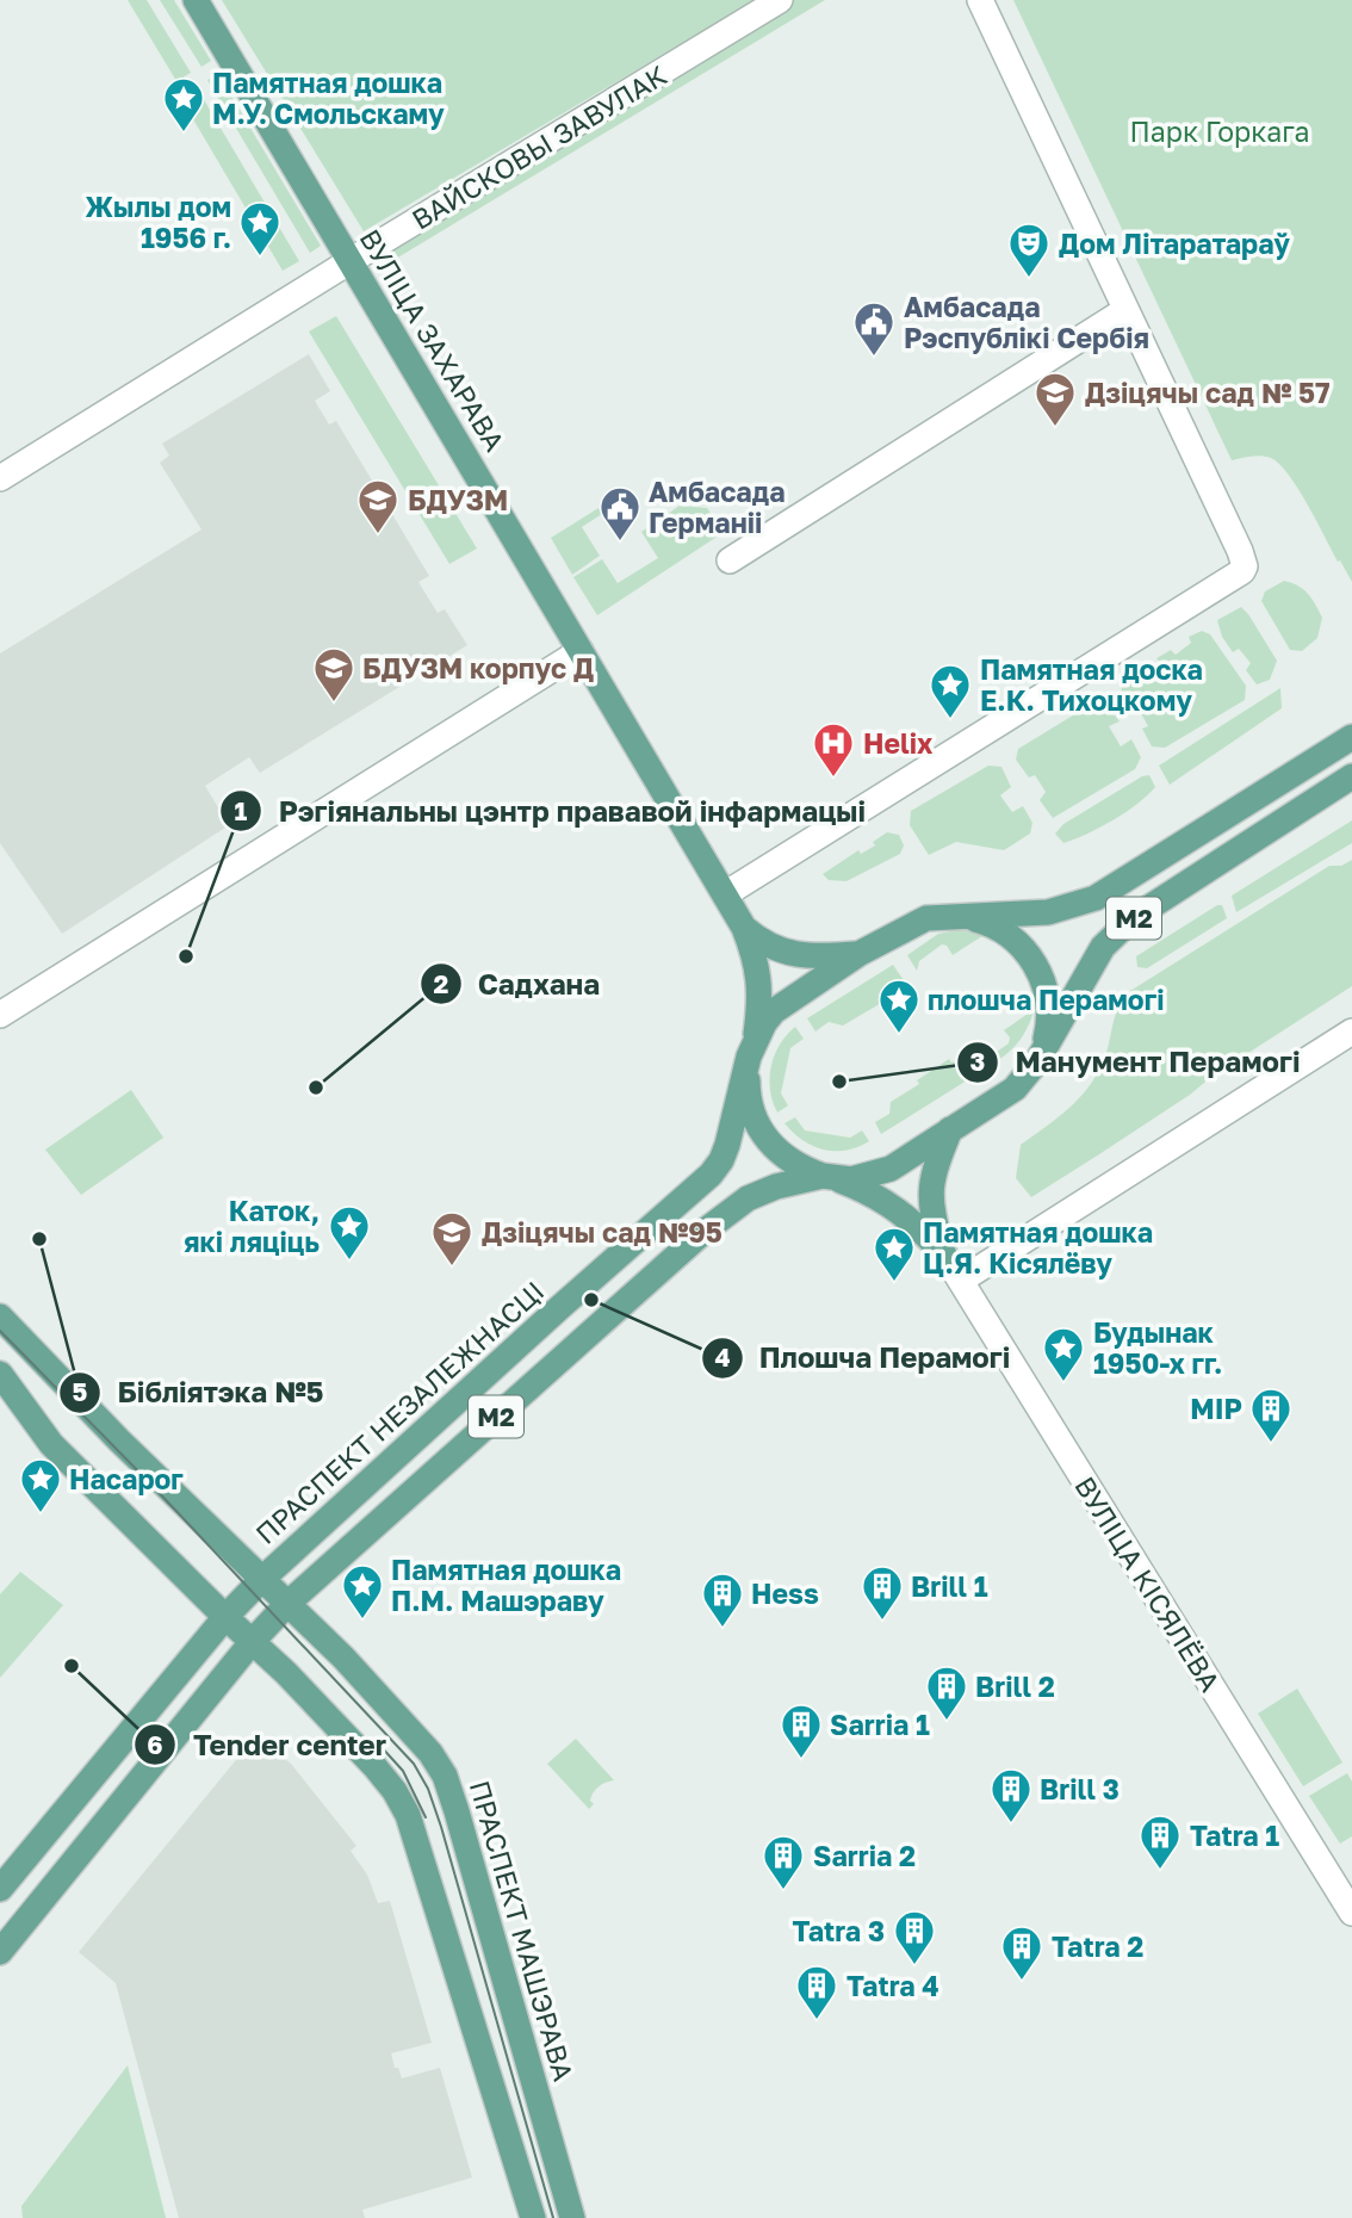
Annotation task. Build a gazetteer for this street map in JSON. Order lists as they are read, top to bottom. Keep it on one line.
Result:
{"streets":{"main road":["ВУЛІЦА ЗАХАРАВА","М2","ПРАСПЕКТ НЕЗАЛЕЖНАСЦІ","ПРАСПЕКТ МАШЭРАВА"],"street":["ВАЙСКОВЫ ЗАВУЛАК","ВУЛІЦА КІСЯЛЁВА"]},"crossings":[["ВАЙСКОВЫ ЗАВУЛАК","ВУЛІЦА ЗАХАРАВА"],["ВУЛІЦА ЗАХАРАВА","М2"],["ВУЛІЦА ЗАХАРАВА","ПРАСПЕКТ НЕЗАЛЕЖНАСЦІ"],["М2","ПРАСПЕКТ НЕЗАЛЕЖНАСЦІ"],["М2","ПРАСПЕКТ МАШЭРАВА"],["ПРАСПЕКТ НЕЗАЛЕЖНАСЦІ","ПРАСПЕКТ МАШЭРАВА"]],"parks":["Парк Горкага"],"places":{"place":["Памятная дошка М.У. Смольскаму","Жылы дом 1956 г.","Памятная доска Е.К. Тихоцкому","плошча Перамогі","Каток, які ляціць","Памятная дошка Ц.Я. Кісялёву","Будынак 1950-х гг.","Насарог","Памятная дошка П.М. Машэраву"],"theatre":["Дом Літаратараў"],"public building":["Амбасада Рэспублікі Сербія","Амбасада Германіі"],"school or university":["Дзіцячы сад № 57","БДУЗМ","БДУЗМ корпус Д","Дзіцячы сад №95"],"hospital":["Helix"],"other":["Рэгіянальны цэнтр прававой інфармацыі","Манумент Перамогі","Садхана","Бібліятэка №5","Плошча Перамогі","Tender center"],"building":["МІР","Brill 1","Hess","Brill 2","Sarria 1","Brill 3","Tatra 1","Sarria 2","Tatra 3","Tatra 2","Tatra 4"]}}
